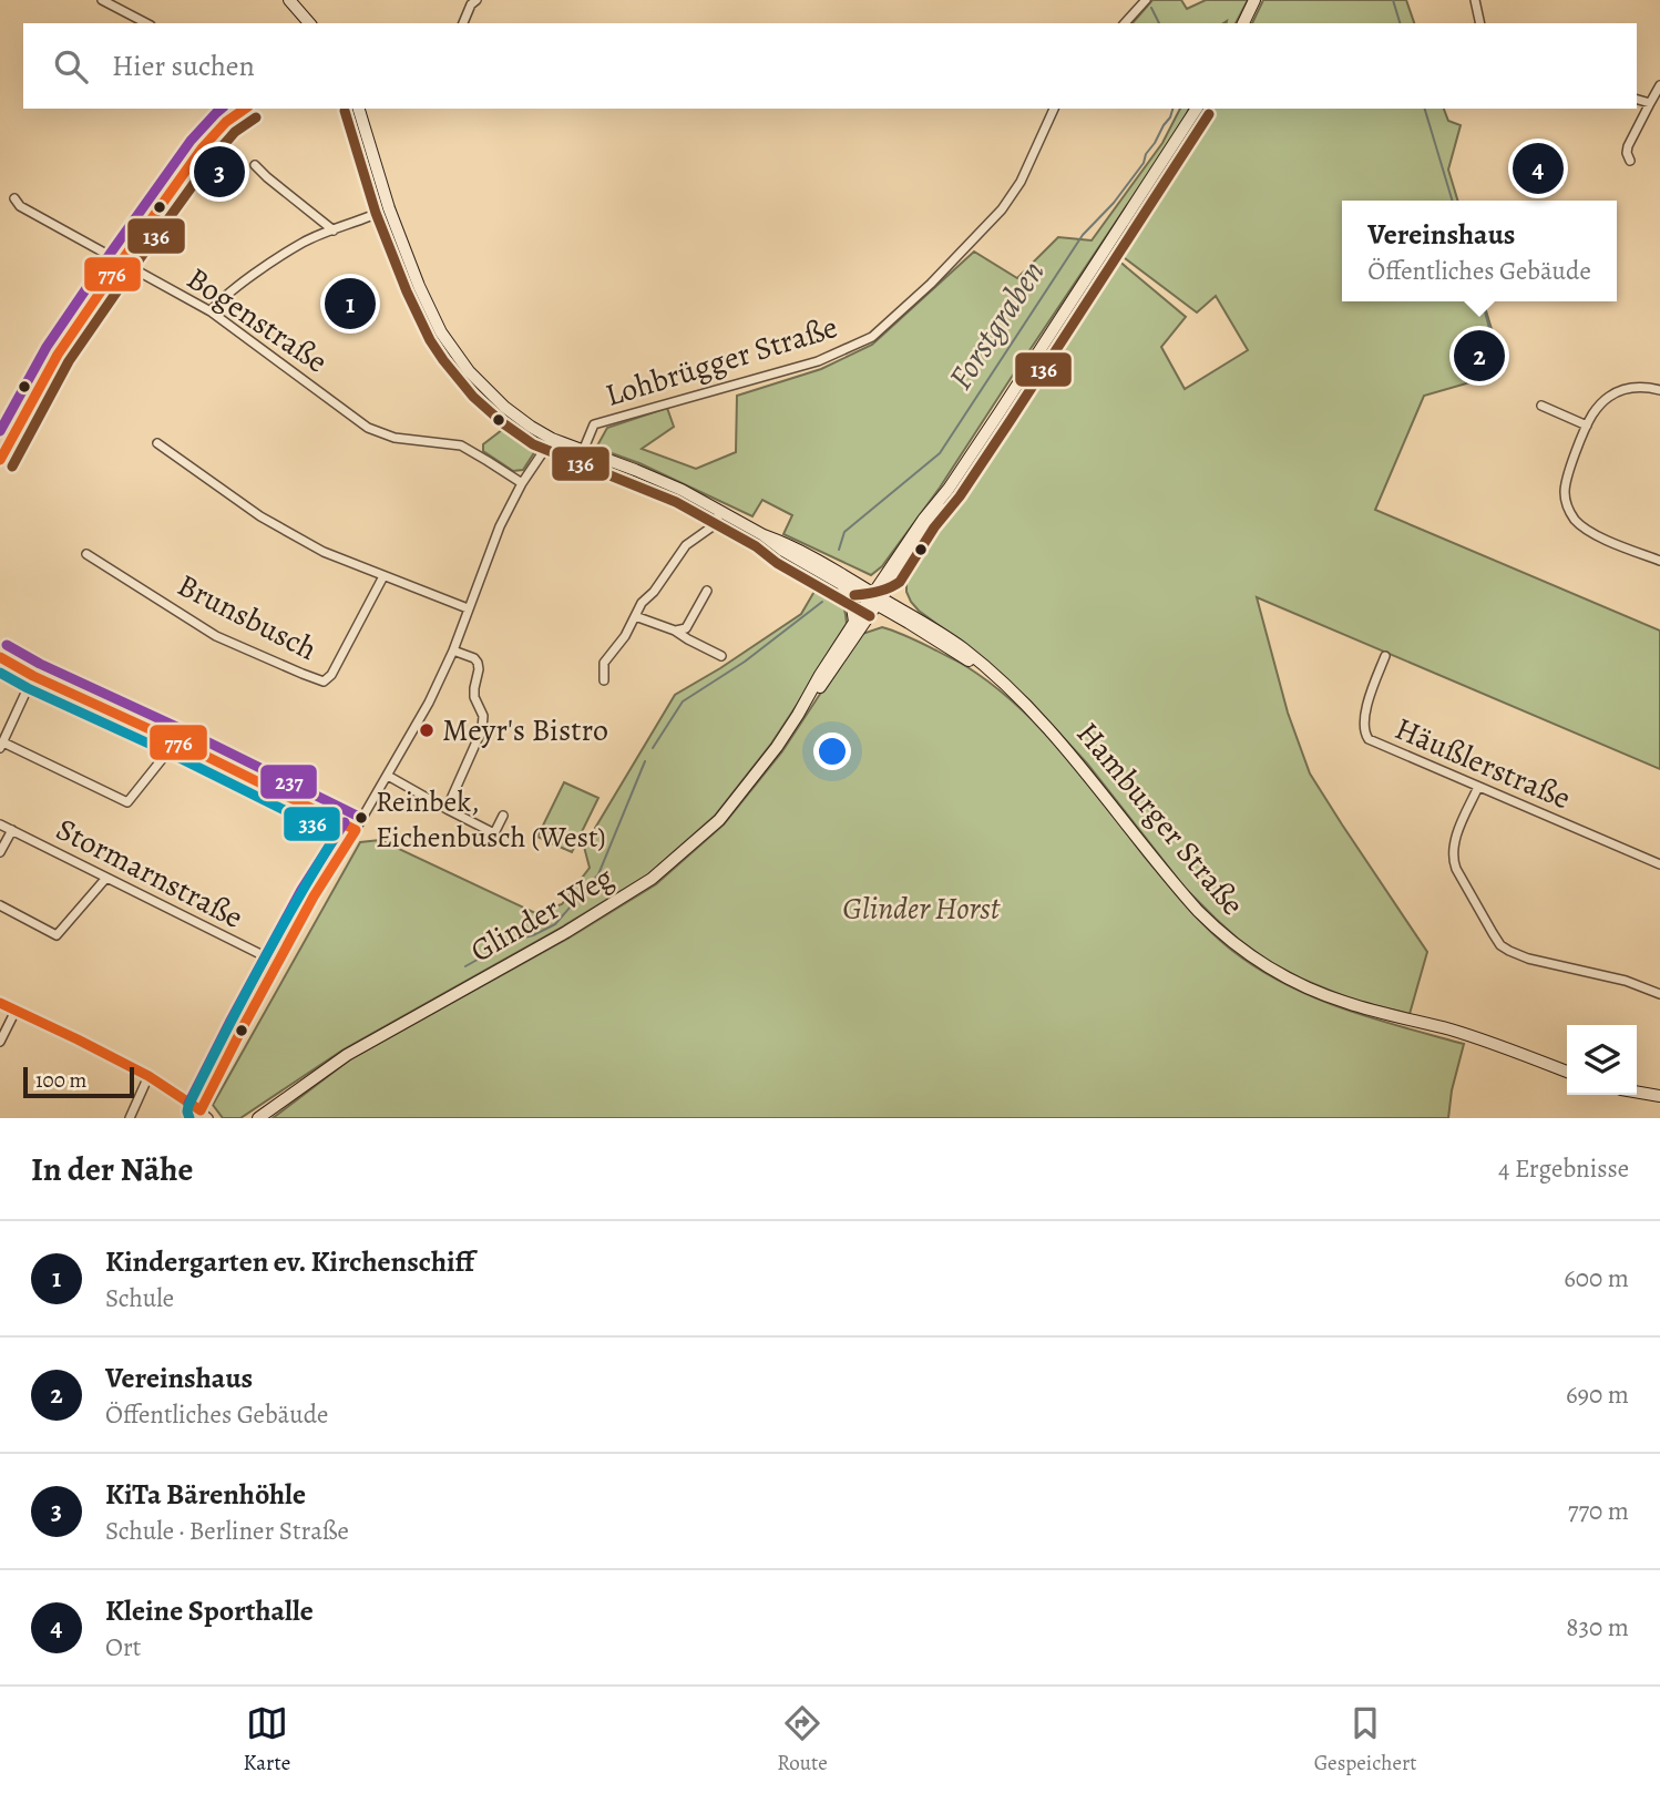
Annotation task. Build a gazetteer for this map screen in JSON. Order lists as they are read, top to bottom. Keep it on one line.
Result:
{"streets":{"main road":["Hamburger Straße","Glinder Weg"],"street":["Bogenstraße","Lohbrügger Straße","Brunsbusch","Häußlerstraße","Stormarnstraße"]},"crossings":[["Lohbrügger Straße","Hamburger Straße"],["Hamburger Straße","Glinder Weg"]],"water":["Forstgraben"],"parks":["Glinder Horst"],"places":["Meyr's Bistro","Reinbek, Eichenbusch (West)"],"lines":["transit line 776","transit line 237","transit line 136","transit line 336"],"scale_bar":"100 m","page":{"search":"Hier suchen","pins":["4","3","1","2"],"popup":["Vereinshaus","Öffentliches Gebäude"],"scale":"100 m","heading":["In der Nähe","4 Ergebnisse"],"list":[{"mark":"1","name":"Kindergarten ev. Kirchenschiff","note":"Schule","value":"600 m"},{"mark":"2","name":"Vereinshaus","note":"Öffentliches Gebäude","value":"690 m"},{"mark":"3","name":"KiTa Bärenhöhle","note":"Schule · Berliner Straße","value":"770 m"},{"mark":"4","name":"Kleine Sporthalle","note":"Ort","value":"830 m"}],"nav":["Karte","Route","Gespeichert"]}}
